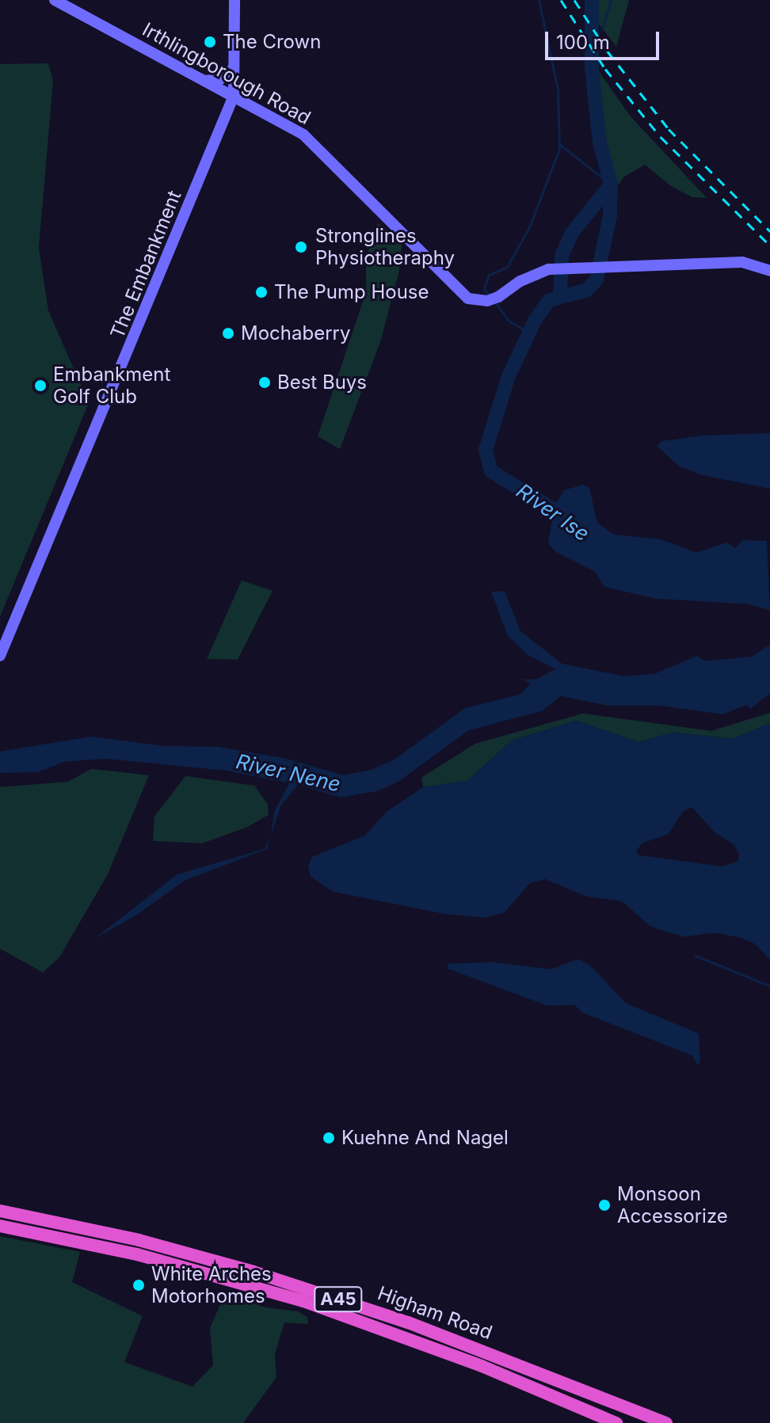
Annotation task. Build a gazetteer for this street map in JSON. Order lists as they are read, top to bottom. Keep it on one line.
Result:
{"streets":{"highway":["A45","Higham Road"],"main road":["Irthlingborough Road","The Embankment"]},"crossings":[["Irthlingborough Road","The Embankment"]],"water":["River Ise","River Nene"],"places":["The Crown","Stronglines Physiotheraphy","The Pump House","Mochaberry","Best Buys","Embankment Golf Club","Kuehne And Nagel","Monsoon Accessorize","White Arches Motorhomes"],"scale_bar":"100 m"}
